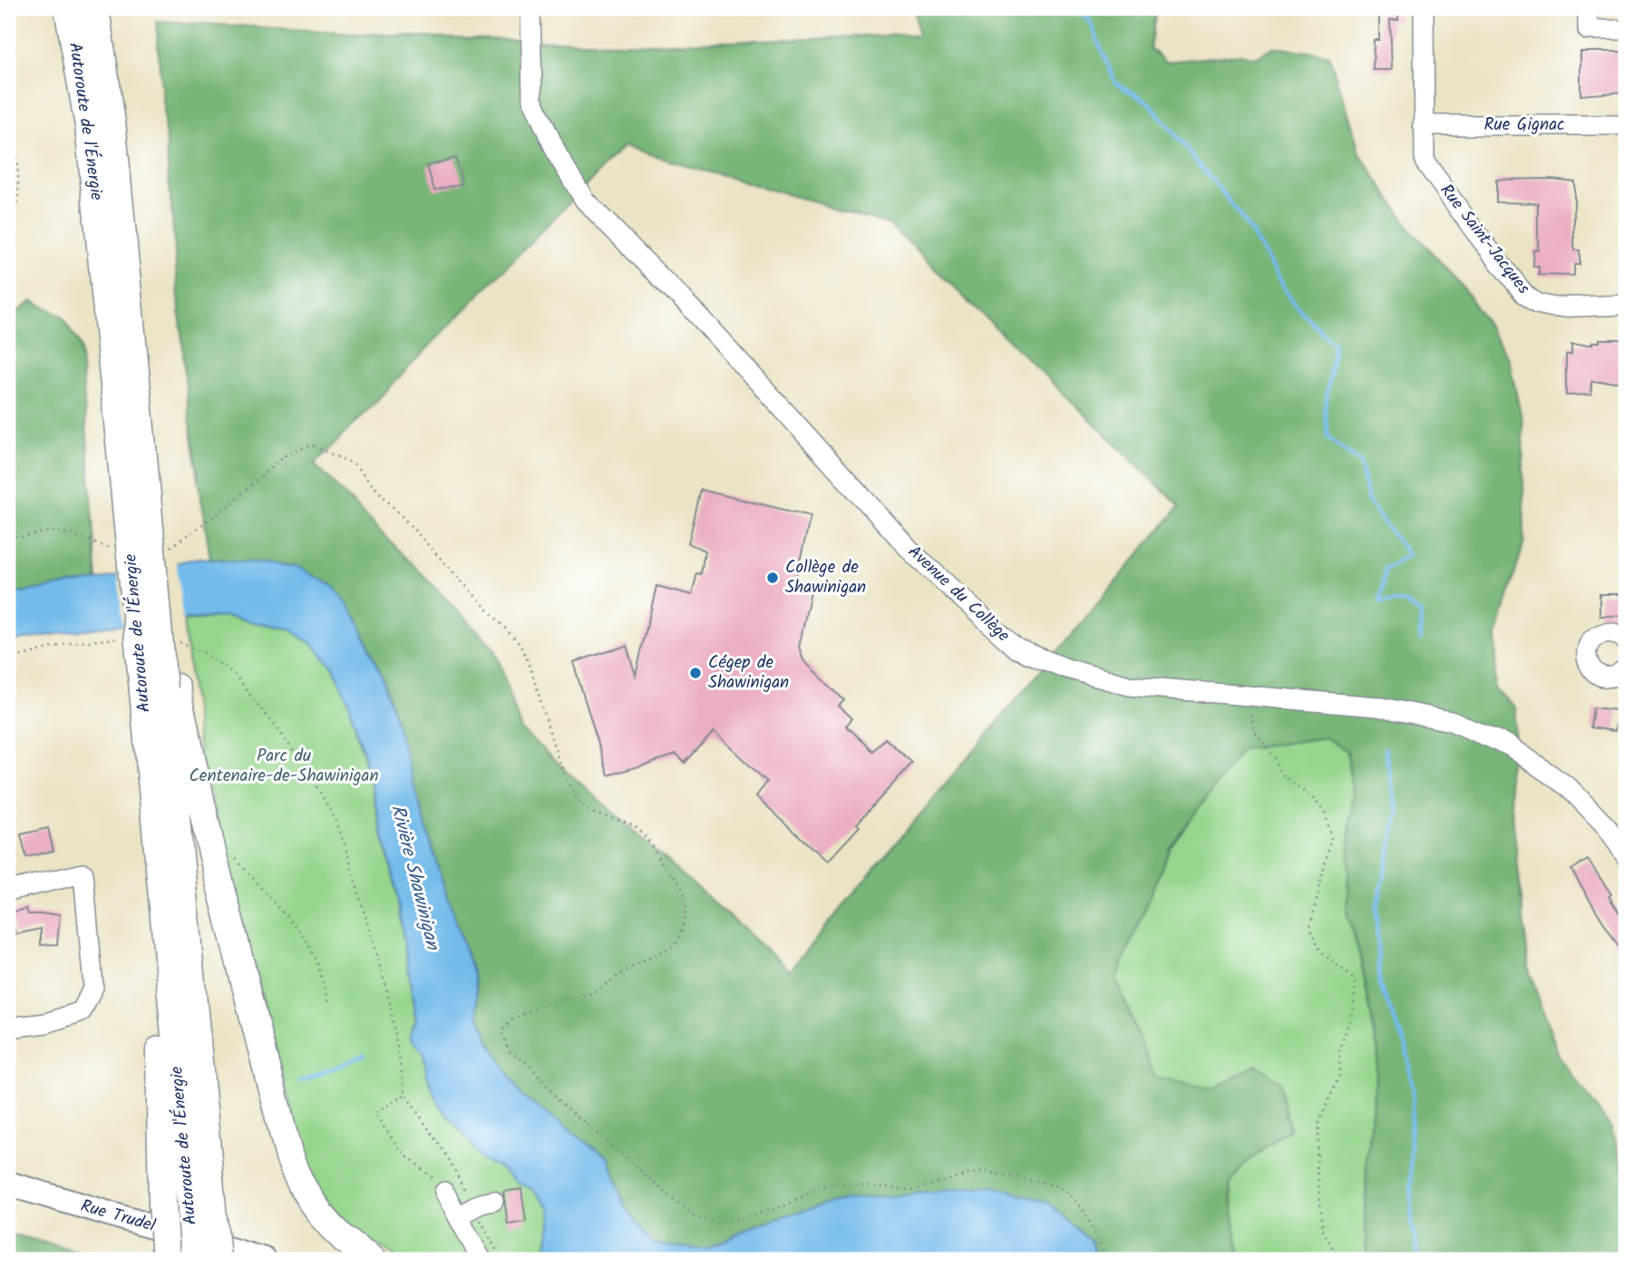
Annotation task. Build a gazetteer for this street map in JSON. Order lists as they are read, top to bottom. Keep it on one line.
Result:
{"streets":{"highway":["Autoroute de l'Énergie"],"main road":["Rue Trudel"],"street":["Rue Gignac","Rue Saint-Jacques","Avenue du Collège"]},"crossings":[["Rue Gignac","Rue Saint-Jacques"]],"water":["Rivière Shawinigan"],"parks":["Parc du Centenaire-de-Shawinigan"],"places":["Collège de Shawinigan","Cégep de Shawinigan"]}
